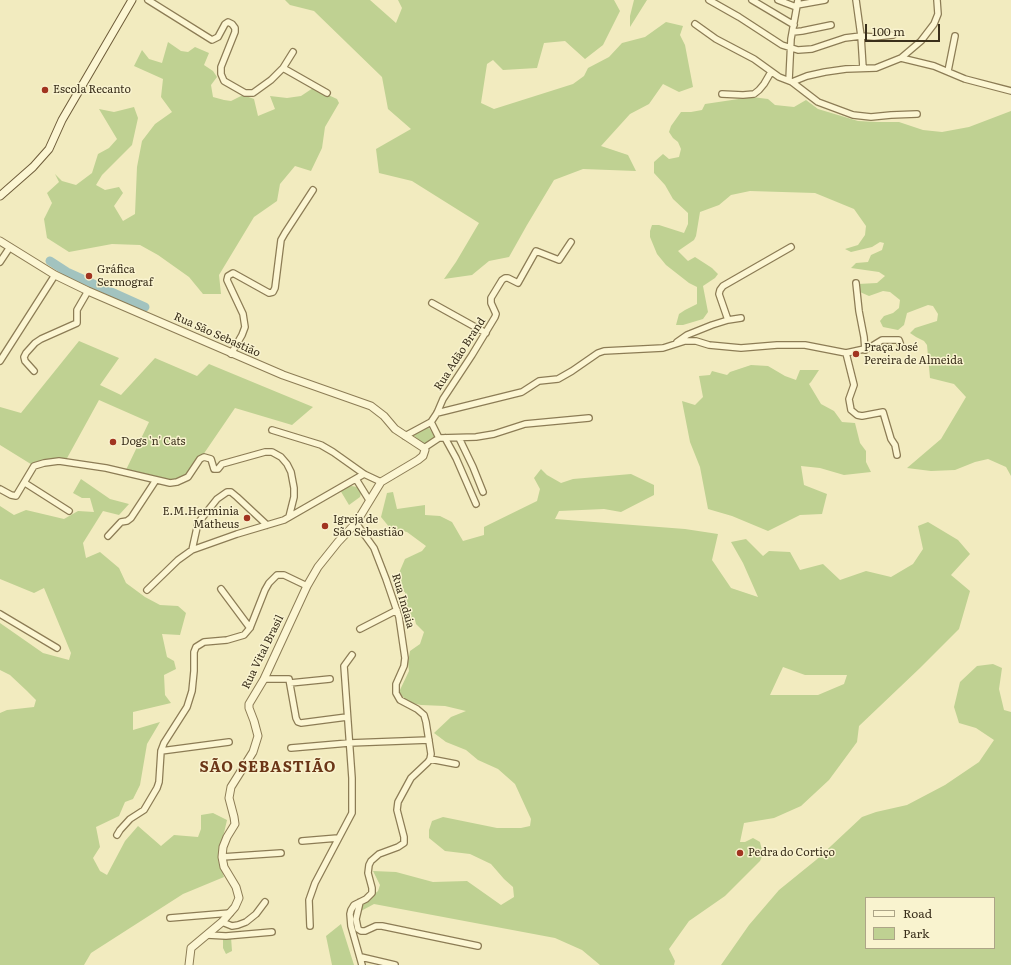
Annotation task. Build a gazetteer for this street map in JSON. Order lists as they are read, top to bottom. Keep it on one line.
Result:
{"streets":{"street":["Rua São Sebastião","Rua Adão Brand","Rua Indaia","Rua Vital Brasil"]},"crossings":[["Rua Indaia","Rua Vital Brasil"]],"districts":["SÃO SEBASTIÃO"],"places":["Escola Recanto","Gráfica Sermograf","Praça José Pereira de Almeida","Dogs 'n' Cats","E.M.Herminia Matheus","Igreja de São Sebastião","Pedra do Cortiço"],"legend":["Road","Park"],"scale_bar":"100 m"}
